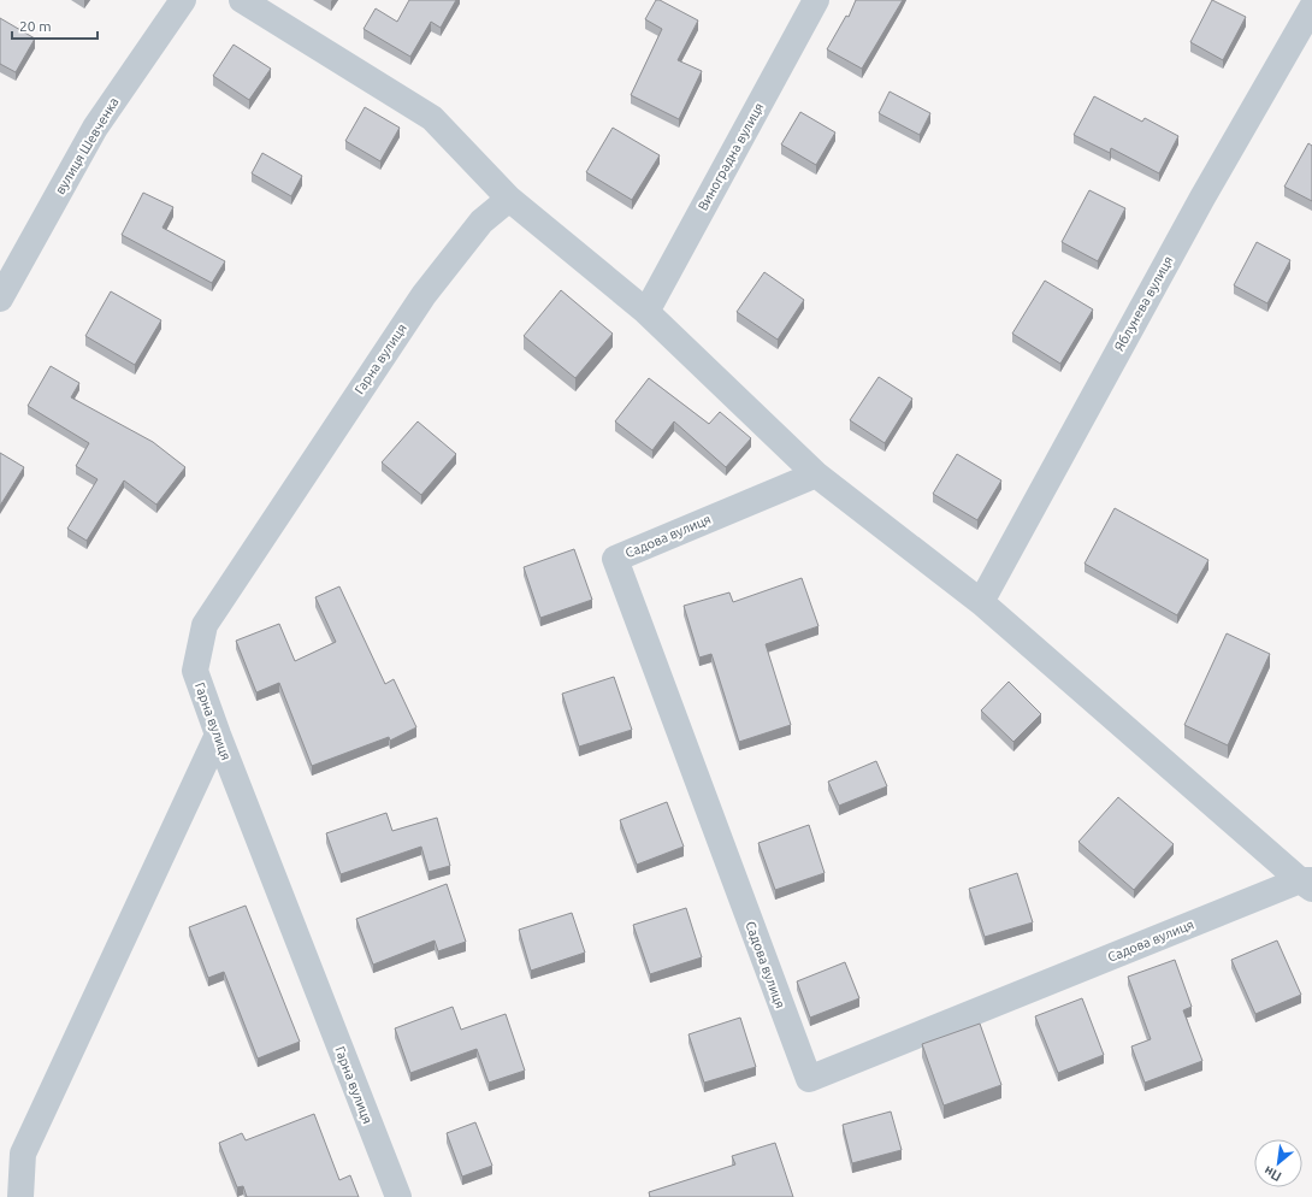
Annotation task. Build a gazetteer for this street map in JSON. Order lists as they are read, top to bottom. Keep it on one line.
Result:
{"streets":{"street":["вулиця Шевченка","Виноградна вулиця","Яблунева вулиця","Гарна вулиця","Садова вулиця"]},"scale_bar":"20 m","north":"bottom left"}
